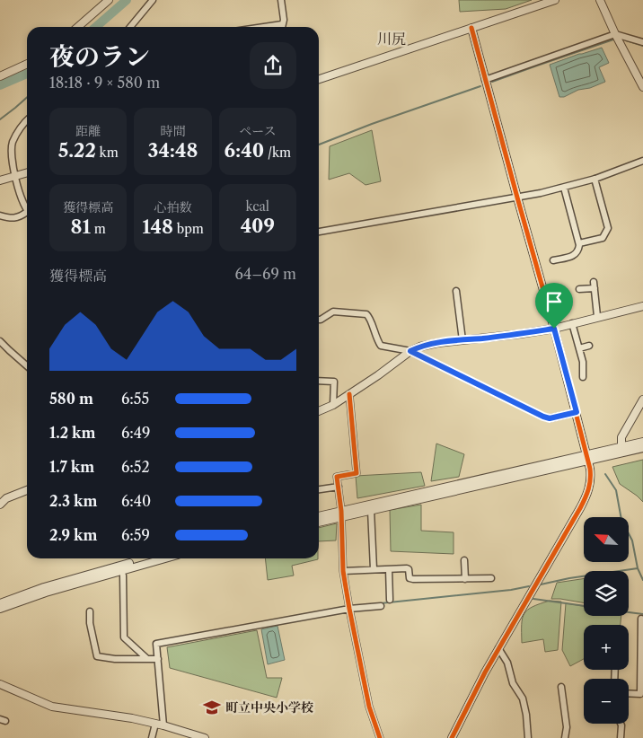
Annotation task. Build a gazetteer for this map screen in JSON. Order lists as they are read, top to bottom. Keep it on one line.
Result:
{"districts":["川尻"],"places":{"school or university":["町立中央小学校"]},"north":"top left","page":{"heading":["夜のラン","18:18 · 9 × 580 m"],"stats":[["距離","5.22 km"],["時間","34:48"],["ペース","6:40 /km"],["獲得標高","81 m"],["心拍数","148 bpm"],["kcal","409"]],"chart":["獲得標高","64–69 m"],"list":[{"name":"580 m","note":"6:55"},{"name":"1.2 km","note":"6:49"},{"name":"1.7 km","note":"6:52"},{"name":"2.3 km","note":"6:40"},{"name":"2.9 km","note":"6:59"}],"map_buttons":["+","−"]}}
